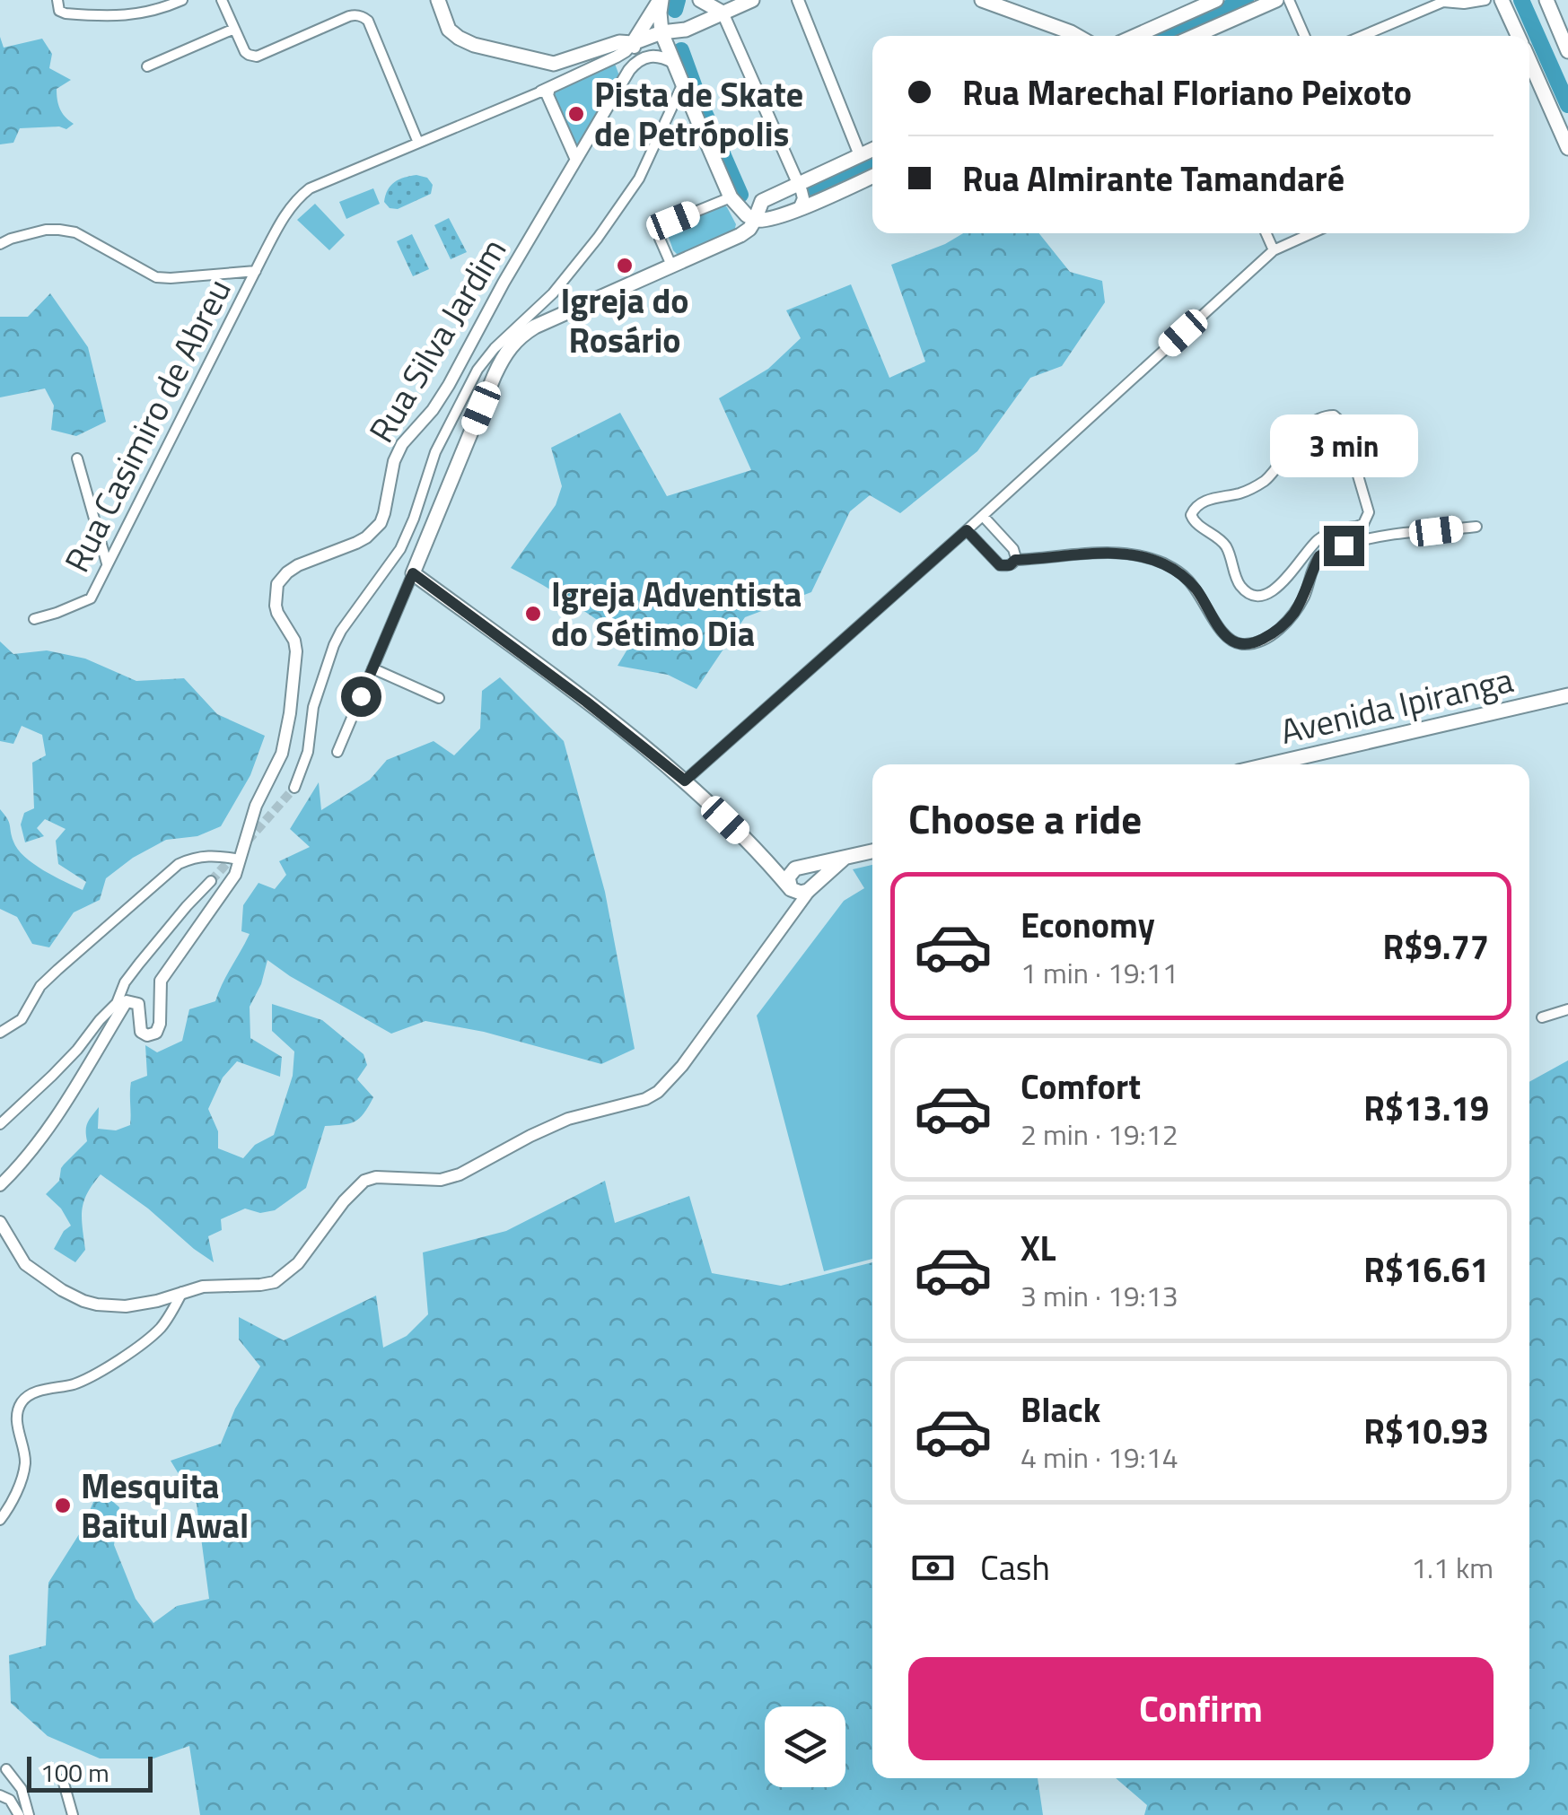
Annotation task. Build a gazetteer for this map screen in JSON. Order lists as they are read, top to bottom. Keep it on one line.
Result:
{"streets":{"main road":["Avenida Ipiranga"],"street":["Rua Silva Jardim","Rua Casimiro de Abreu"]},"places":["Pista de Skate de Petrópolis","Igreja do Rosário","Igreja Adventista do Sétimo Dia","Mesquita Baitul Awal"],"scale_bar":"100 m","page":{"banner":["Rua Marechal Floriano Peixoto","Rua Almirante Tamandaré"],"bubble":"3 min","heading":"Choose a ride","list":[{"name":"Economy","note":"1 min · 19:11","value":"R$9.77"},{"name":"Comfort","note":"2 min · 19:12","value":"R$13.19"},{"name":"XL","note":"3 min · 19:13","value":"R$16.61"},{"name":"Black","note":"4 min · 19:14","value":"R$10.93"}],"pay":["Cash","1.1 km"],"buttons":"Confirm","scale":"100 m"}}
